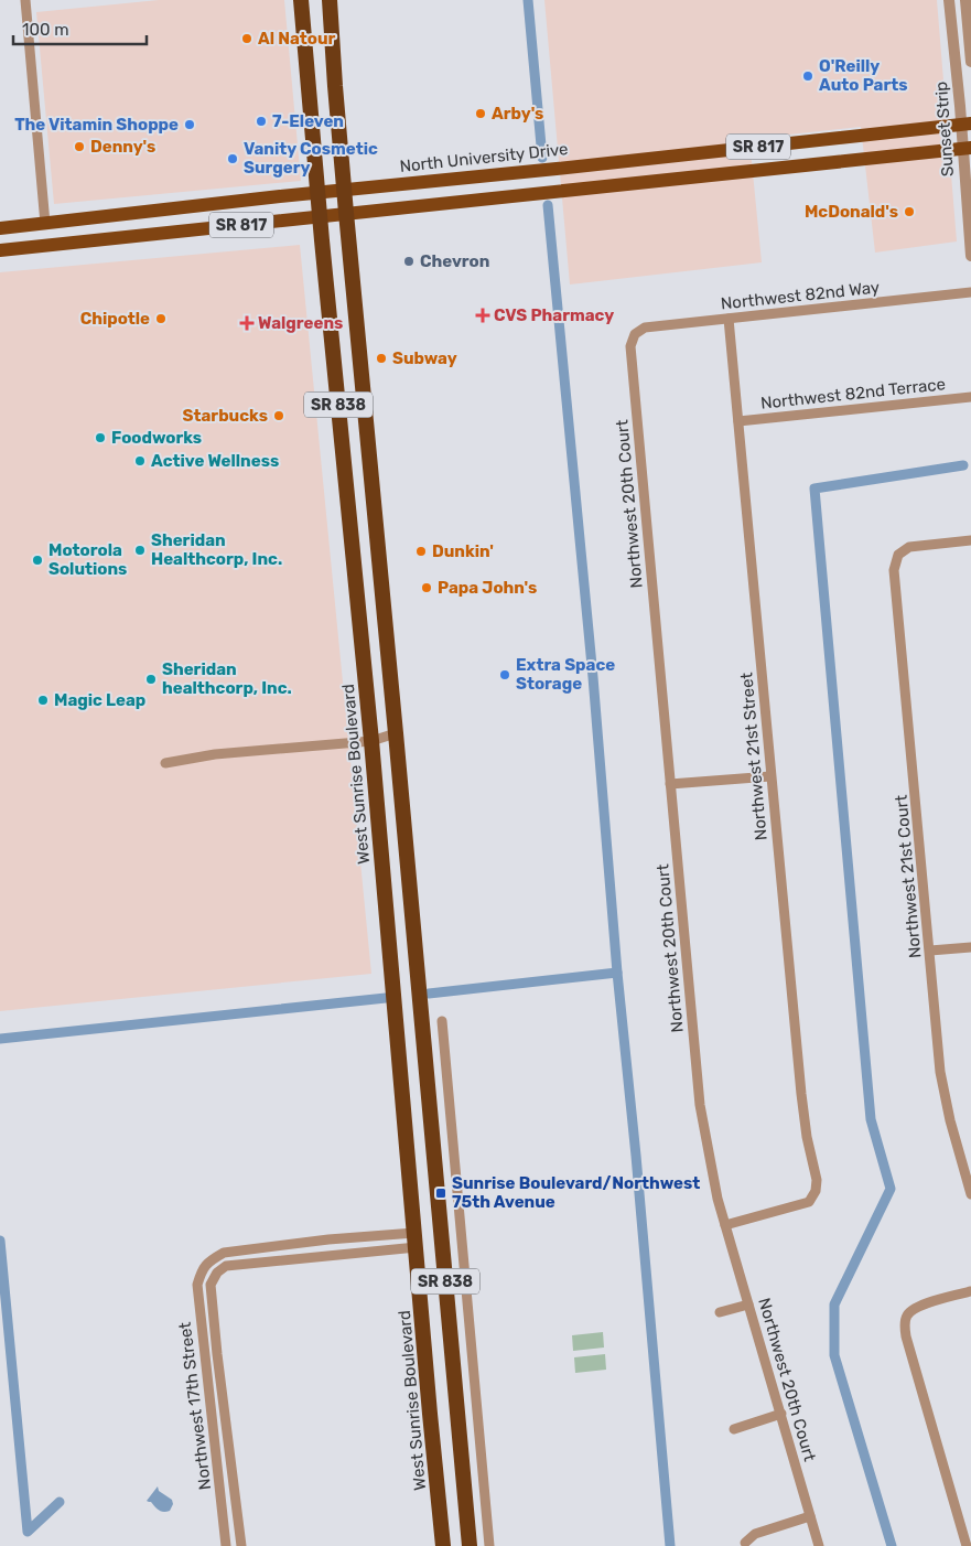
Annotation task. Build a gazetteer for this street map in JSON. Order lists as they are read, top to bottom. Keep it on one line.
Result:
{"streets":{"highway":["SR 838","West Sunrise Boulevard"],"main road":["SR 817","North University Drive"],"street":["Sunset Strip","Northwest 82nd Way","Northwest 82nd Terrace","Northwest 20th Court","Northwest 21st Street","Northwest 21st Court","Northwest 17th Street"]},"crossings":[["Sunset Strip","SR 817"],["Sunset Strip","North University Drive"],["SR 817","SR 838"],["SR 817","West Sunrise Boulevard"],["North University Drive","SR 838"],["North University Drive","West Sunrise Boulevard"],["Northwest 82nd Way","Northwest 20th Court"],["Northwest 82nd Way","Northwest 21st Street"],["Northwest 82nd Terrace","Northwest 21st Street"],["Northwest 20th Court","Northwest 21st Street"],["West Sunrise Boulevard","Northwest 17th Street"]],"places":{"other":["Al Natour","O'Reilly Auto Parts","Arby's","7-Eleven","The Vitamin Shoppe","Denny's","Vanity Cosmetic Surgery","McDonald's","Chevron","Chipotle","Subway","Starbucks","Foodworks","Active Wellness","Sheridan Healthcorp, Inc.","Dunkin'","Motorola Solutions","Papa John's","Extra Space Storage","Sheridan healthcorp, Inc.","Magic Leap"],"health":["CVS Pharmacy","Walgreens"],"transit":["Sunrise Boulevard/Northwest 75th Avenue"]},"scale_bar":"100 m"}
